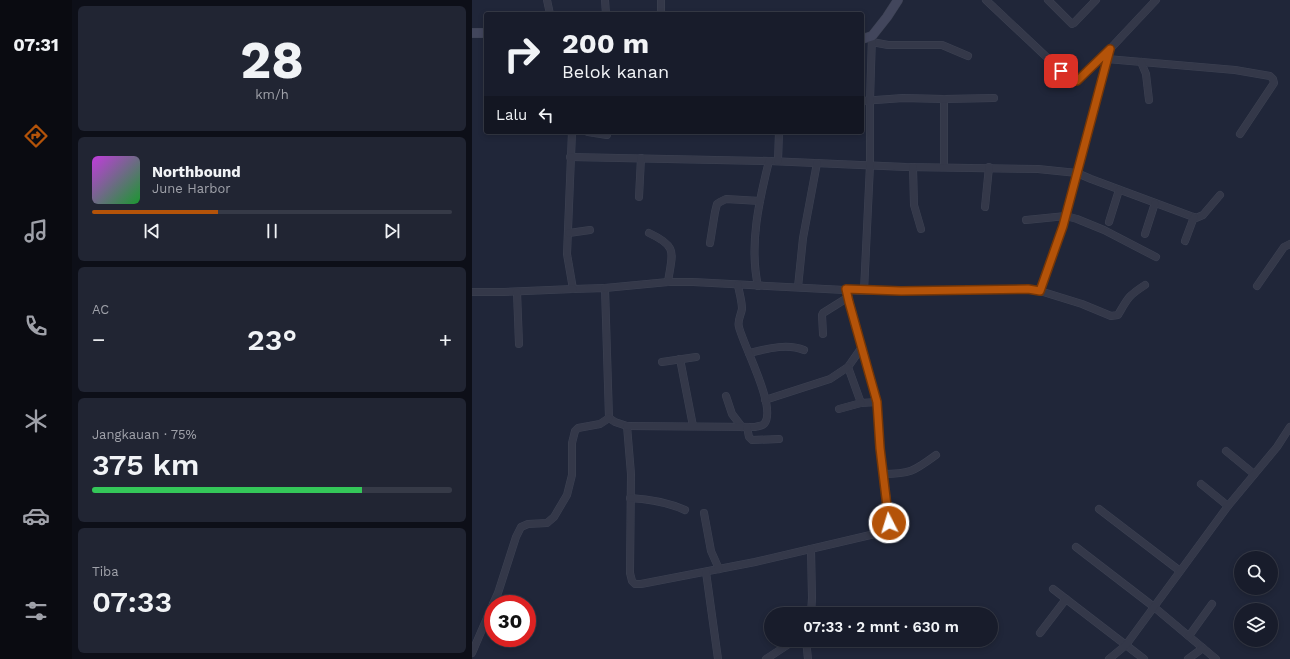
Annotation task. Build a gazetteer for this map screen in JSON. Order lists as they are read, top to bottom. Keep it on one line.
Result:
{"page":{"tabs":"07:31","tile":[["28","km/h"],"AC",["Jangkauan · 75%","375 km"],["Tiba","07:33"]],"turn":["200 m","Belok kanan"],"then":"Lalu","song":["Northbound","June Harbor"],"heat":["−","23°","+"],"limit":"30","trip":"07:33 · 2 mnt · 630 m"}}
